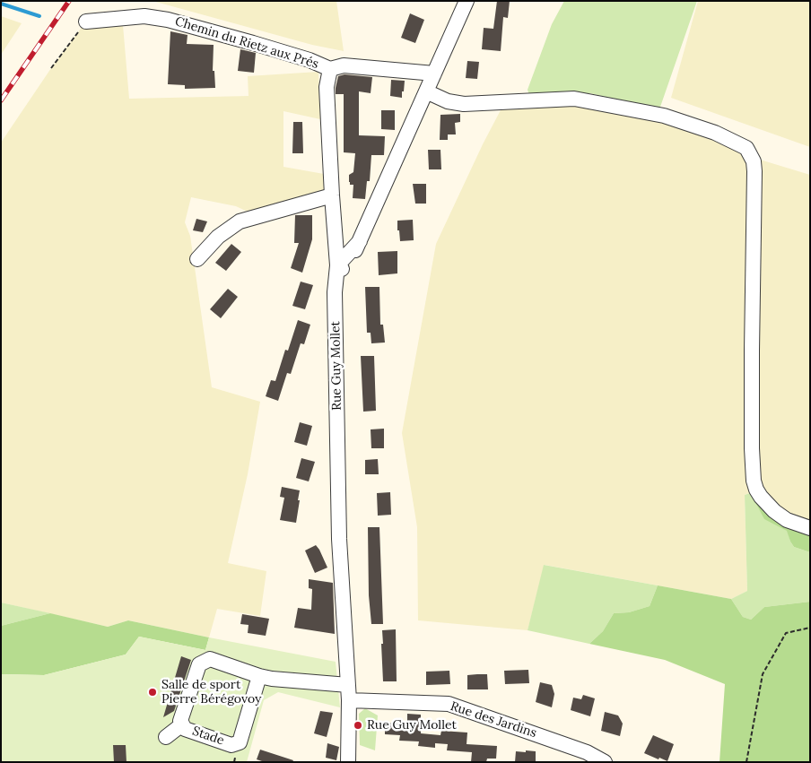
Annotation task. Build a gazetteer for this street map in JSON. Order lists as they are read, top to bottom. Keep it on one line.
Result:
{"streets":{"street":["Chemin du Rietz aux Prés","Rue Guy Mollet","Rue des Jardins","Stade"]},"crossings":[["Chemin du Rietz aux Prés","Rue Guy Mollet"],["Rue Guy Mollet","Rue des Jardins"],["Rue Guy Mollet","Stade"]],"places":["Salle de sport Pierre Bérégovoy","Rue Guy Mollet"]}
